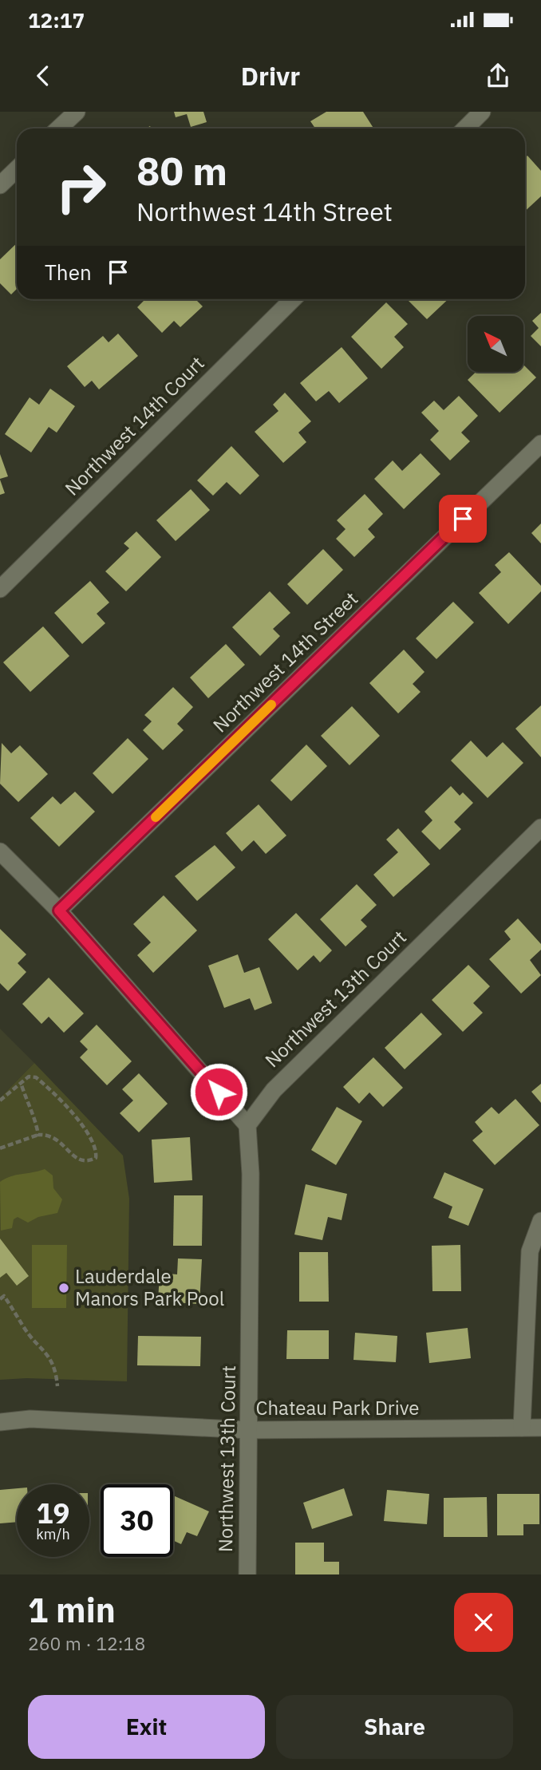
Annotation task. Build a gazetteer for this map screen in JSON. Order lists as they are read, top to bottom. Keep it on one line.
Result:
{"streets":{"street":["Northwest 14th Court","Northwest 14th Street","Northwest 13th Court","Chateau Park Drive"]},"crossings":[["Northwest 13th Court","Chateau Park Drive"]],"places":["Lauderdale Manors Park Pool"],"north":"top left","page":{"status":"12:17","header":"Drivr","turn":["80 m","Northwest 14th Street"],"then":"Then","speed":"19 km/h","limit":"30","heading":["1 min","260 m · 12:18"],"buttons":["Exit","Share"]}}
